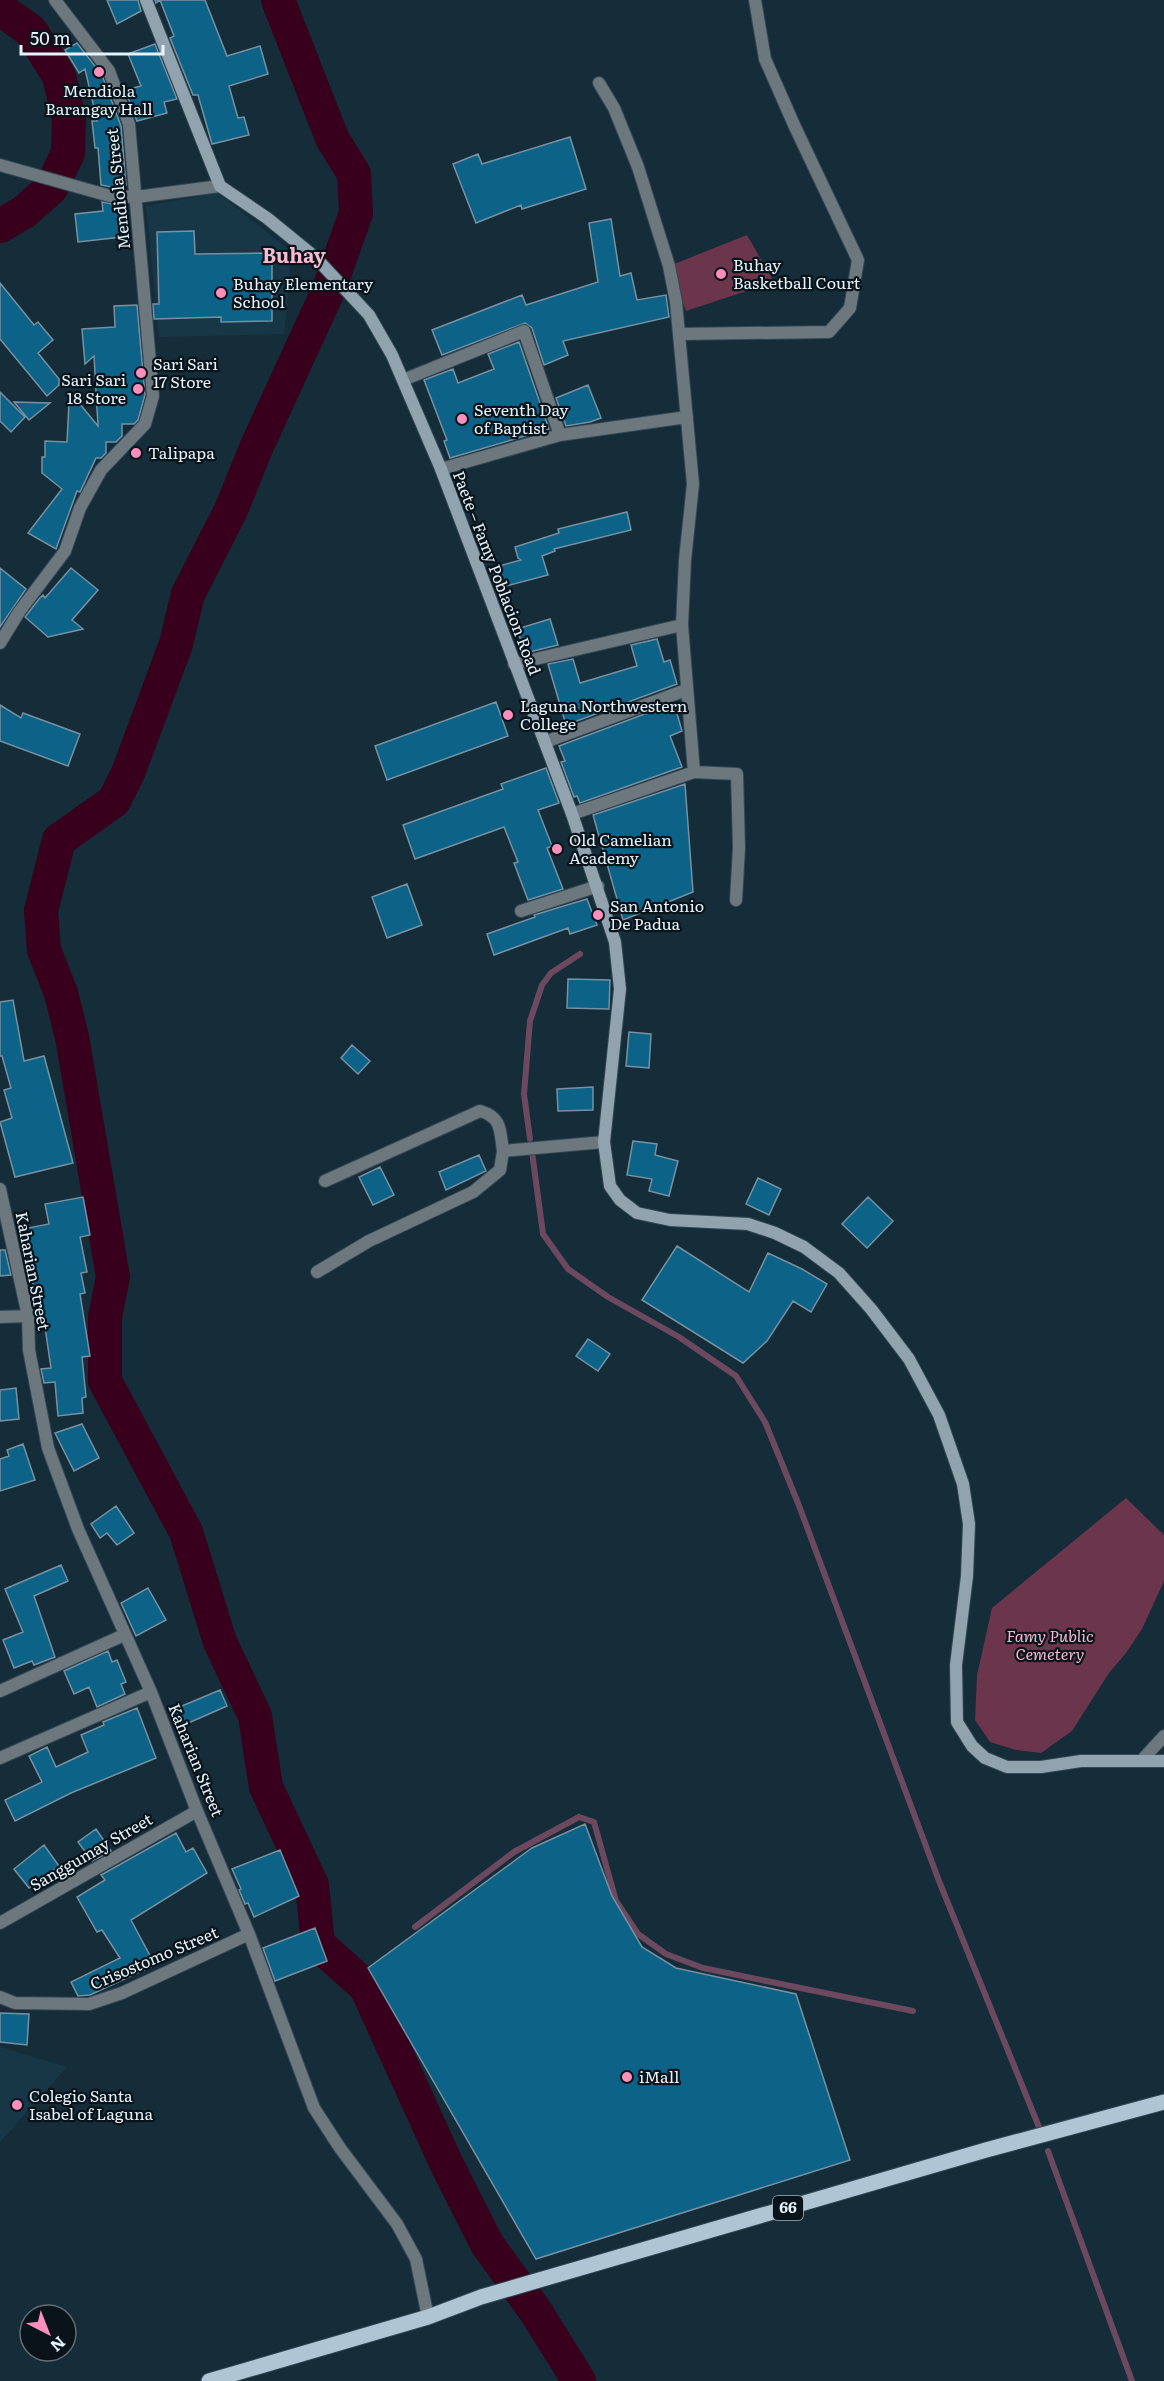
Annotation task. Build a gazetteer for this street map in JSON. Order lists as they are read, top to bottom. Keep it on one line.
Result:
{"streets":{"main road":["Paete – Famy Poblacion Road","66"],"street":["Mendiola Street","Kaharian Street","Sanggumay Street","Crisostomo Street"]},"crossings":[["Kaharian Street","Sanggumay Street"],["Kaharian Street","Crisostomo Street"],["Kaharian Street","66"]],"districts":["Buhay"],"parks":["Famy Public Cemetery"],"places":["Mendiola Barangay Hall","Buhay Basketball Court","Buhay Elementary School","Sari Sari 17 Store","Sari Sari 18 Store","Seventh Day of Baptist","Talipapa","Laguna Northwestern College","Old Camelian Academy","San Antonio De Padua","iMall","Colegio Santa Isabel of Laguna"],"scale_bar":"50 m","north":"bottom right"}
